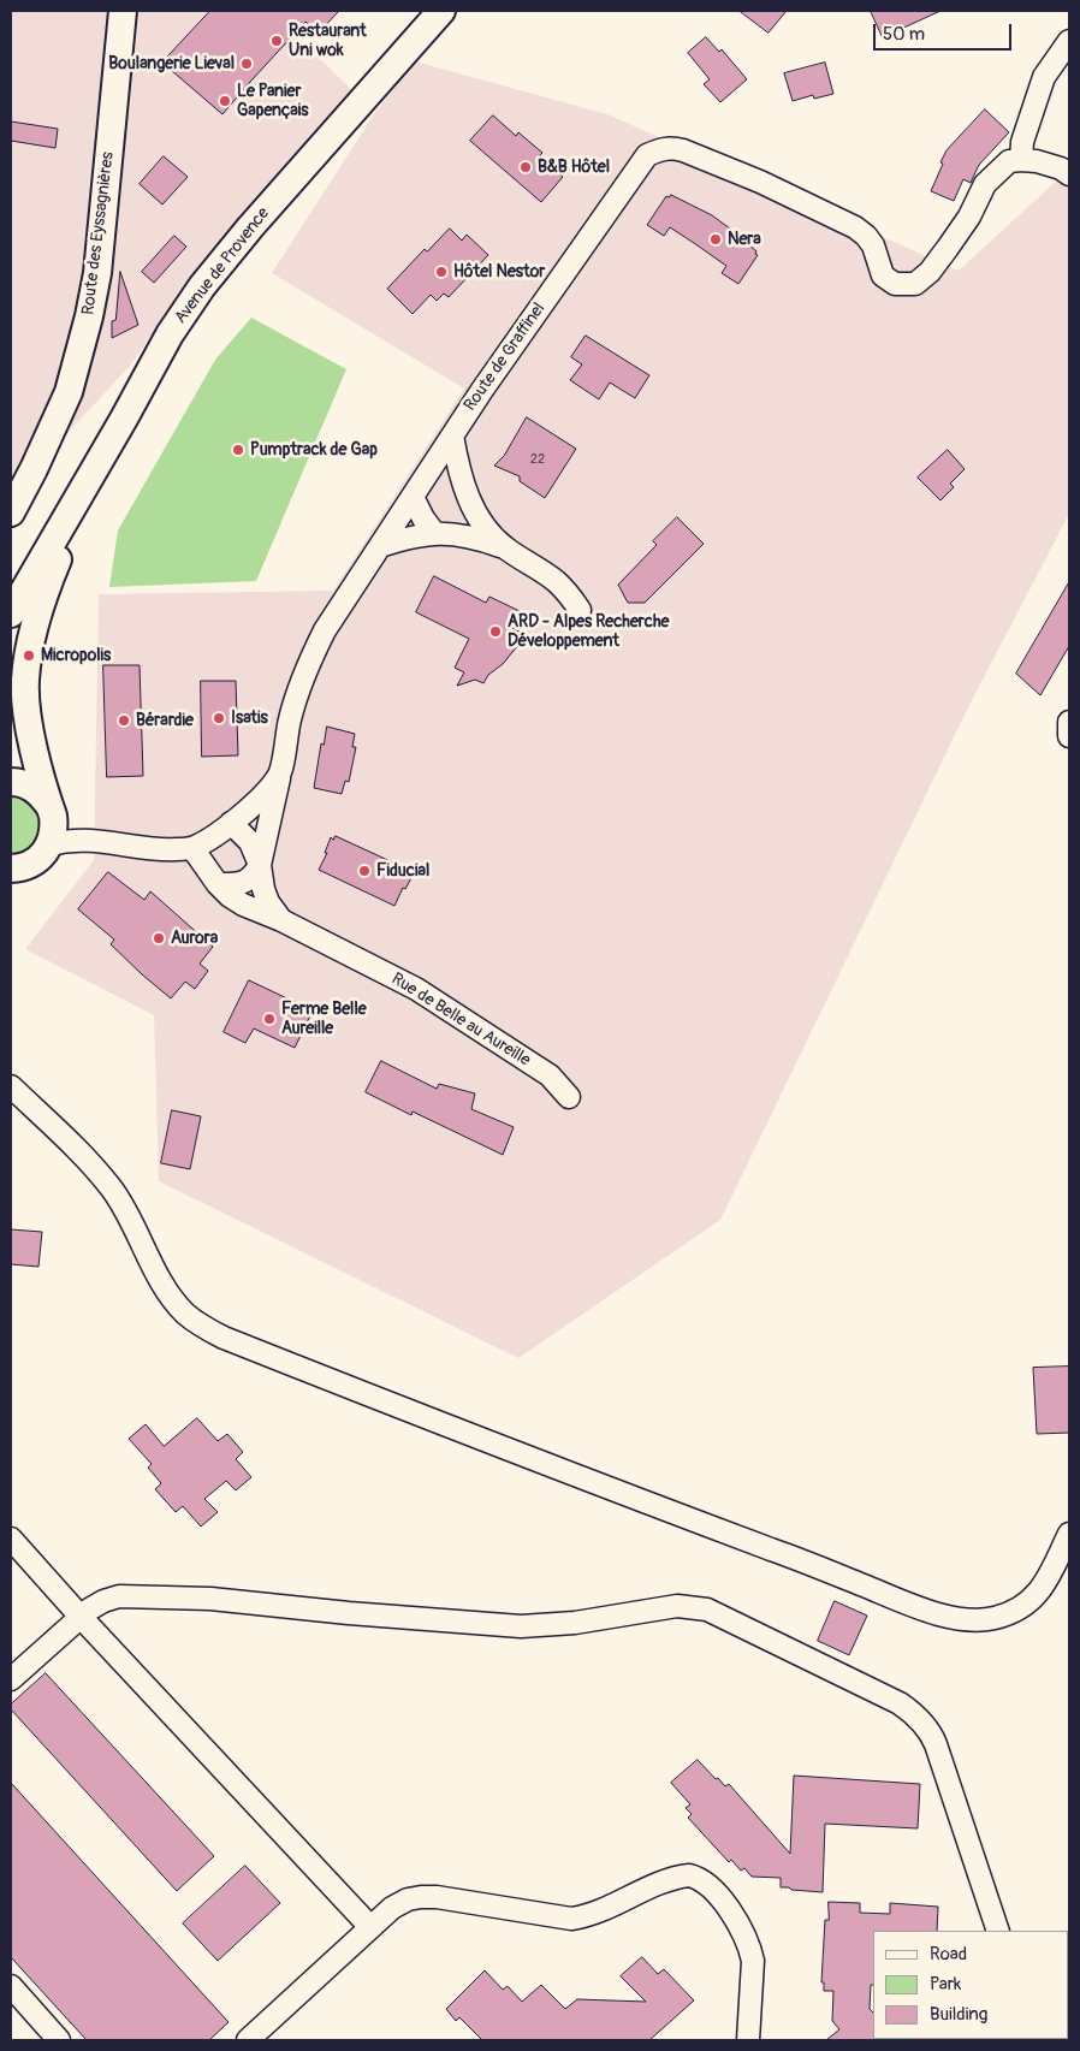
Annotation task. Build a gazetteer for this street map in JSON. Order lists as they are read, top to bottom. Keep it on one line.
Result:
{"streets":{"main road":["Route des Eyssagnières","Avenue de Provence"],"street":["Route de Graffinel","Rue de Belle au Aureille"]},"places":["Restaurant Uni wok","Boulangerie Lieval","Le Panier Gapençais","B&B Hôtel","Nera","Hôtel Nestor","Pumptrack de Gap","ARD - Alpes Recherche Développement","Micropolis","Isatis","Bérardie","Fiducial","Aurora","Ferme Belle Aureille"],"house_numbers":["22"],"legend":["Road","Park","Building"],"scale_bar":"50 m"}
